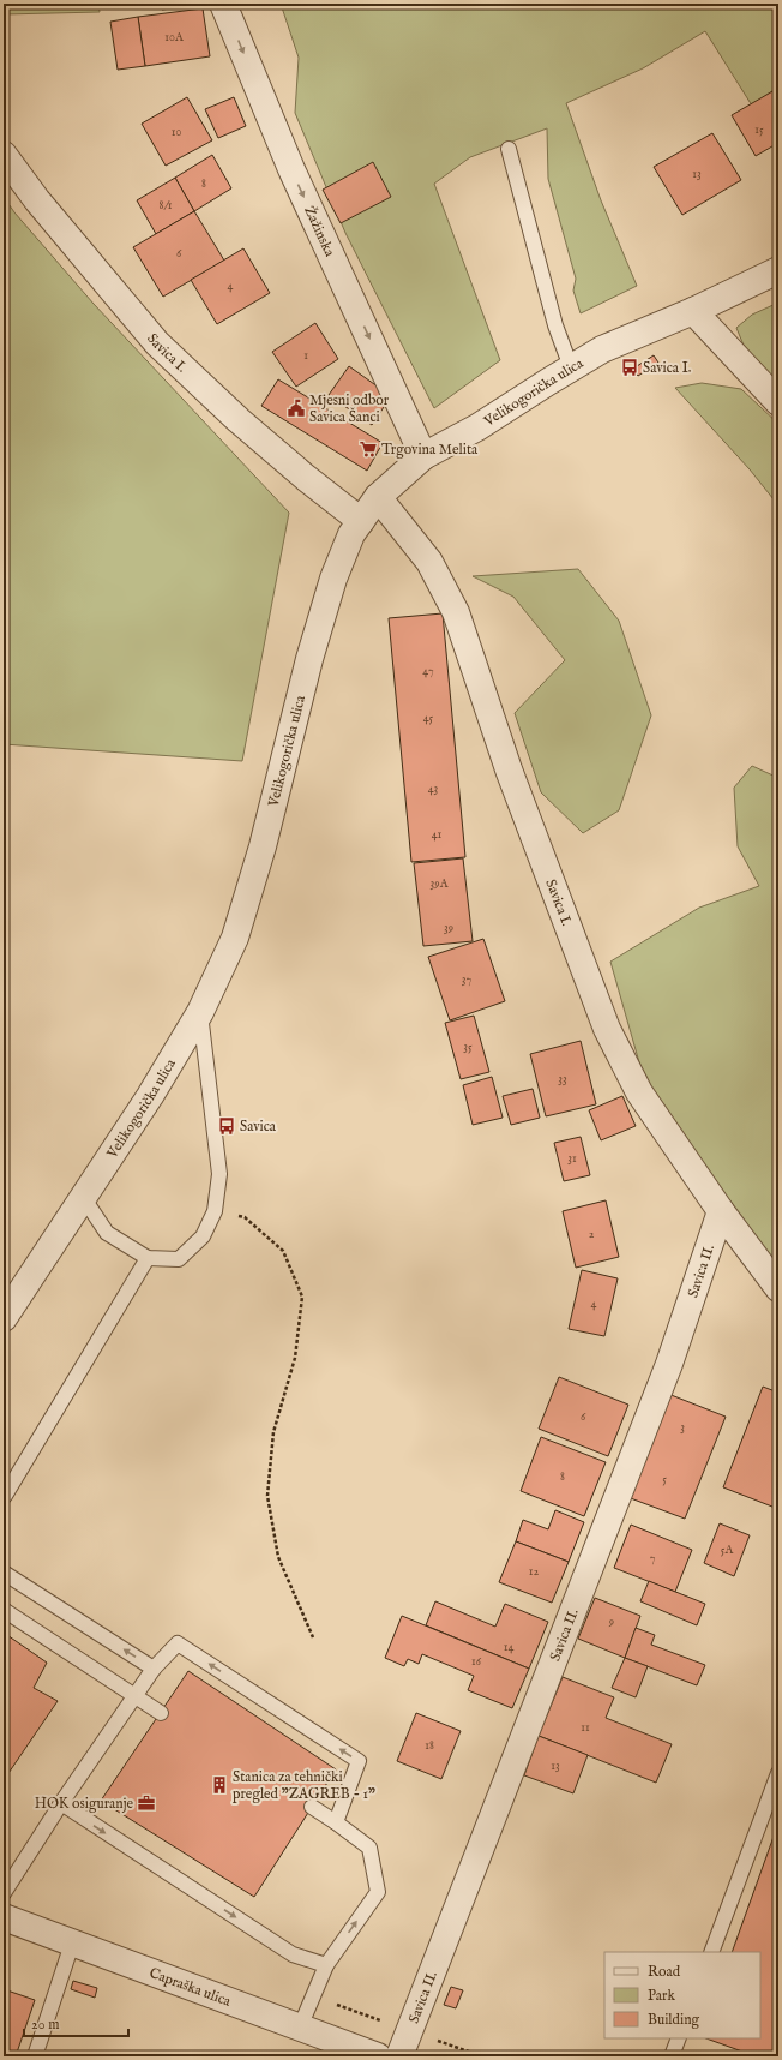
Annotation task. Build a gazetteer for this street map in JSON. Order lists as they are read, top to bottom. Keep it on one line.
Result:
{"streets":{"street":["Žažinska","Savica I.","Velikogorička ulica","Savica II.","Capraška ulica"]},"crossings":[["Žažinska","Velikogorička ulica"],["Savica I.","Velikogorička ulica"],["Savica I.","Savica II."]],"one_way":["Žažinska"],"places":{"bus stop":["Savica I.","Savica"],"public building":["Mjesni odbor Savica Šanci"],"supermarket":["Trgovina Melita"],"building":["Stanica za tehnički pregled \"ZAGREB - 1\""],"office":["HOK osiguranje"]},"house_numbers":["10A","15","10","13","8","8/1","6","4","1","47","45","43","41","39A","39","37","35","33","31","2","4","6","3","8","5","5A","7","12","9","14","16","11","18","13"],"legend":["Road","Park","Building"],"scale_bar":"20 m"}
